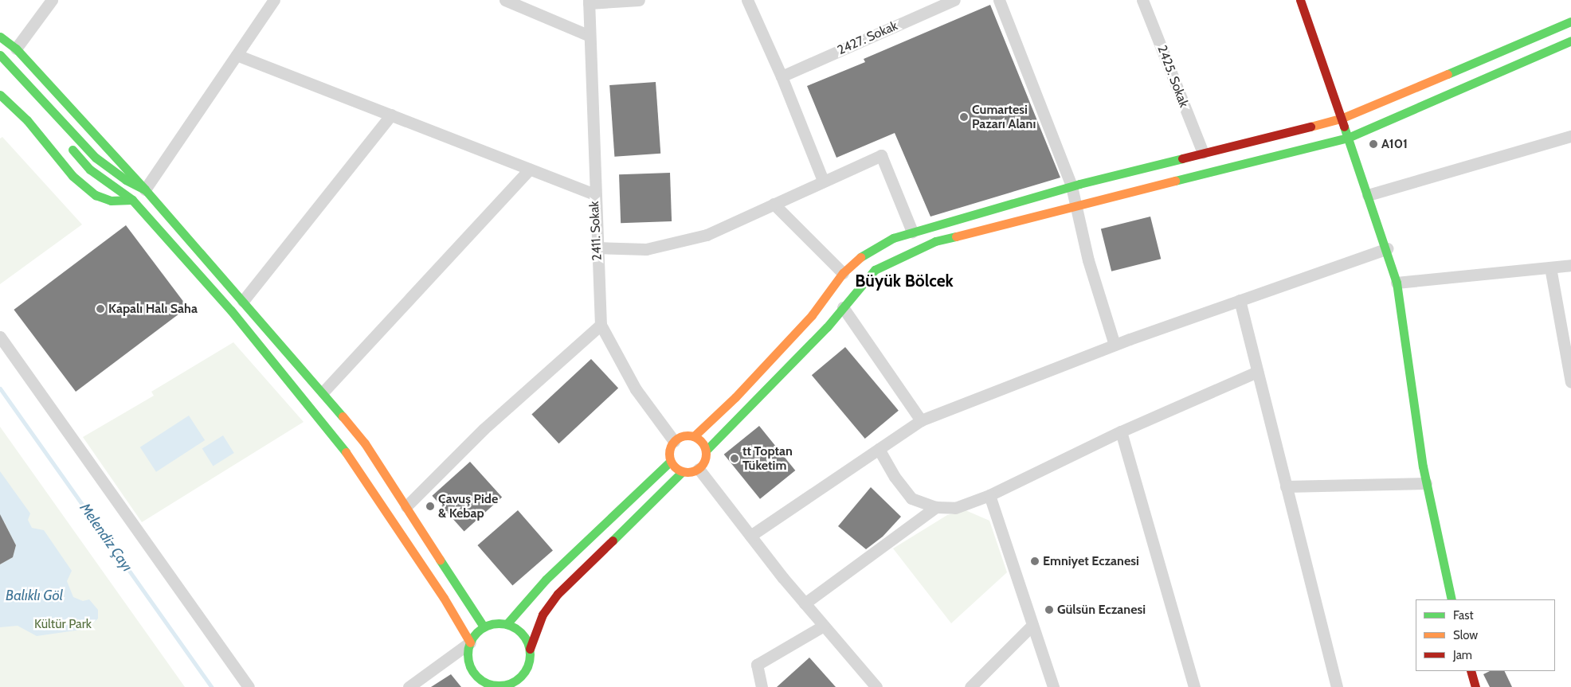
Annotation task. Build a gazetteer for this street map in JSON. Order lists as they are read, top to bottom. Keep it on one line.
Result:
{"streets":{"street":["2427. Sokak","2425. Sokak","2411. Sokak"]},"districts":["Büyük Bölcek"],"water":["Melendiz Çayı","Balıklı Göl"],"parks":["Kültür Park"],"places":["Cumartesi Pazarı Alanı","A101","Kapalı Halı Saha","tt Toptan Tüketim","Çavuş Pide & Kebap","Emniyet Eczanesi","Gülsün Eczanesi"],"legend":["Fast","Slow","Jam"]}
